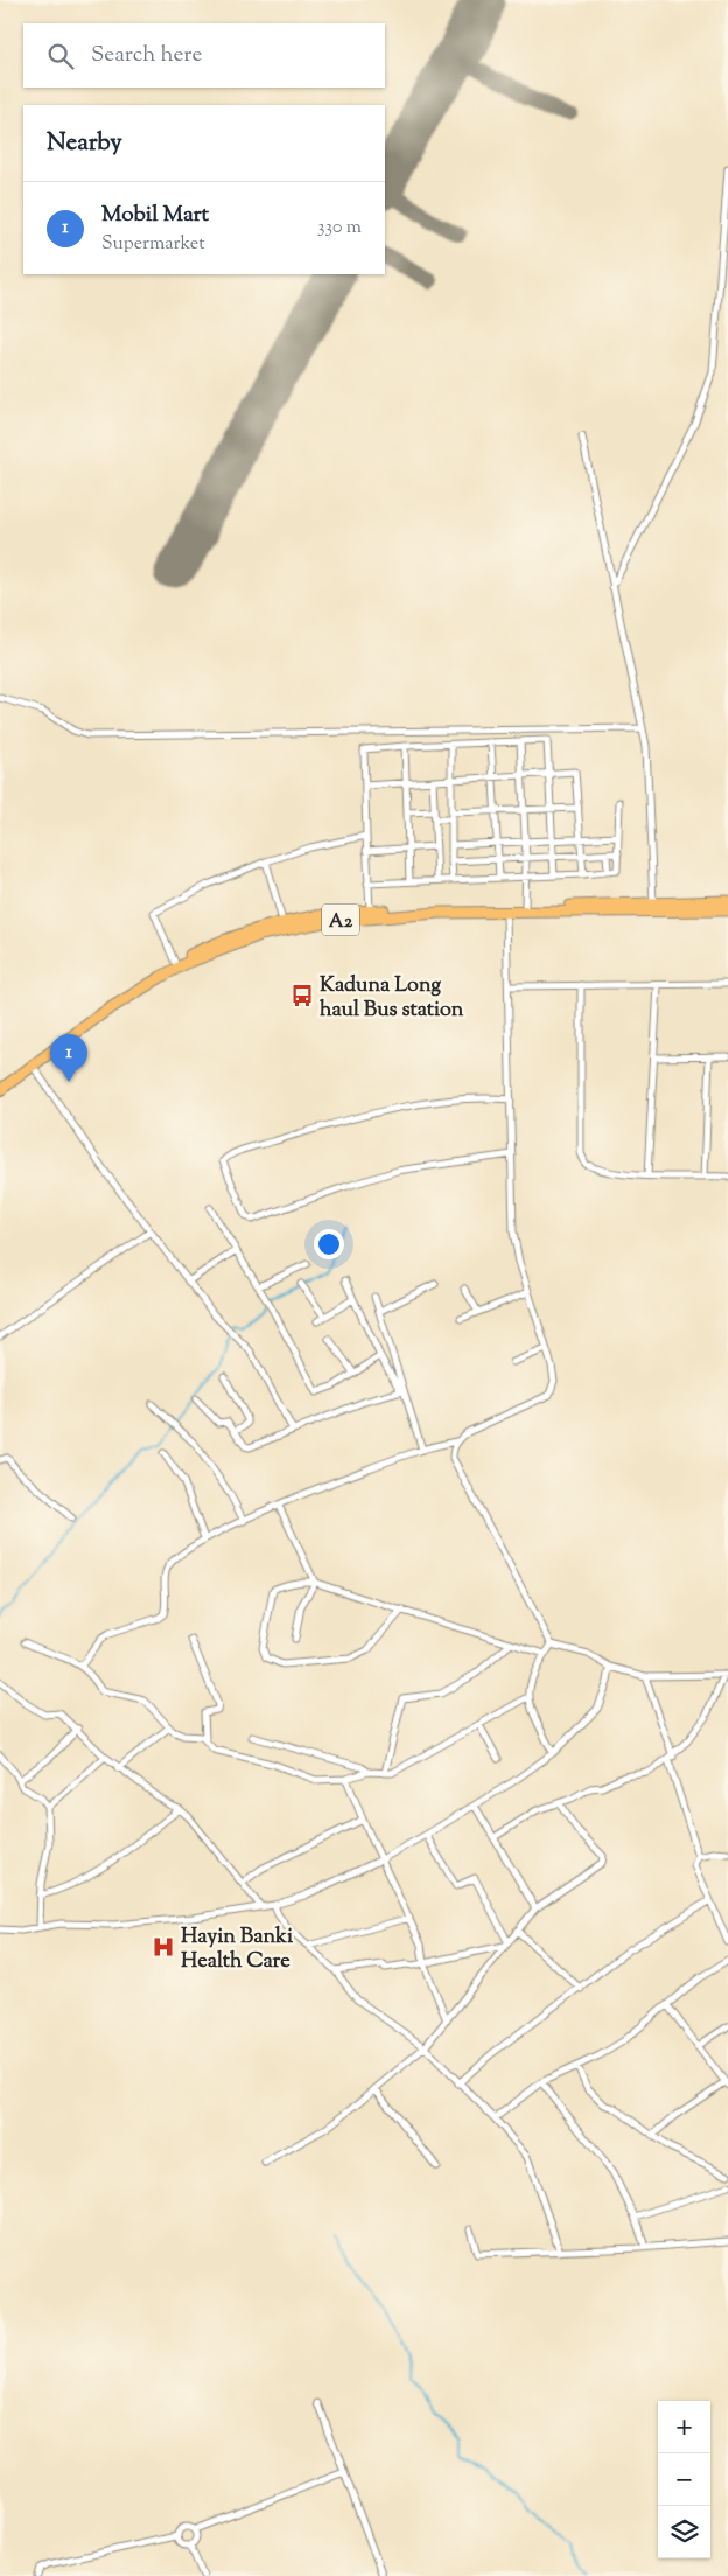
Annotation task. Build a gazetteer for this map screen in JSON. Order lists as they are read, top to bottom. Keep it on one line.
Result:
{"streets":{"highway":["A2"]},"places":{"bus stop":["Kaduna Long haul Bus station"],"hospital":["Hayin Banki Health Care"]},"page":{"search":"Search here","heading":"Nearby","list":[{"mark":"1","name":"Mobil Mart","note":"Supermarket","value":"330 m"}],"pins":"1","map_buttons":["+","−"]}}
